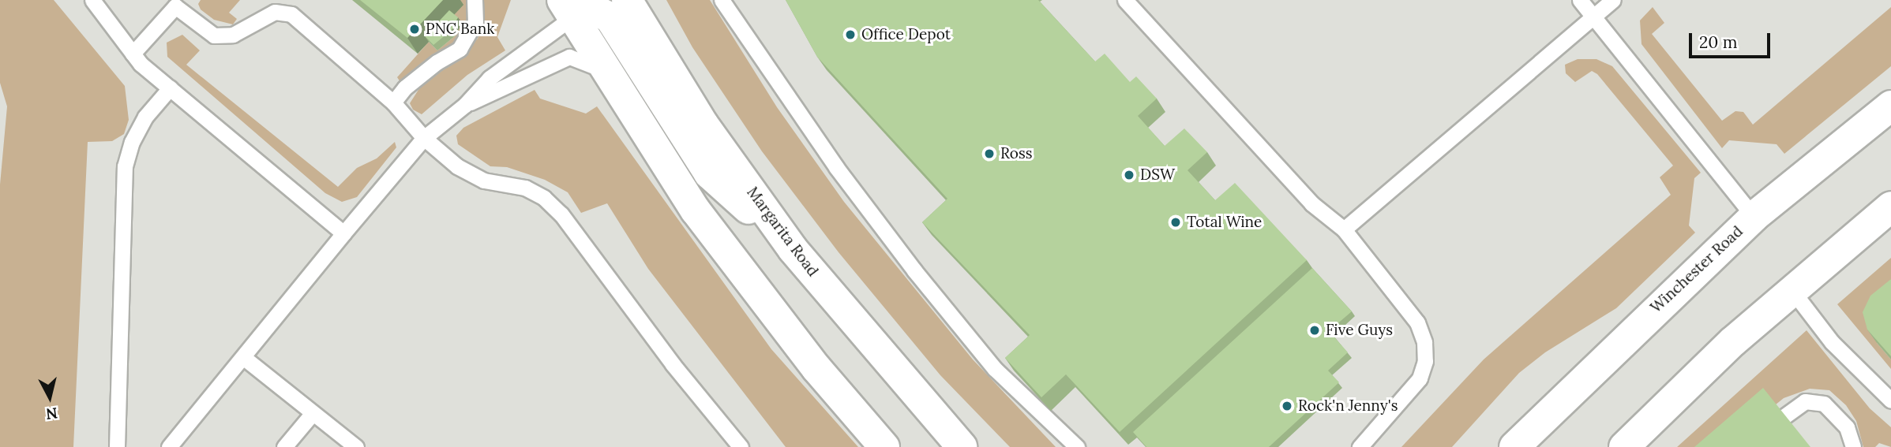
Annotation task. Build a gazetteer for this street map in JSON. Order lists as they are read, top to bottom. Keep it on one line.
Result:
{"streets":{"main road":["Margarita Road","Winchester Road"]},"places":["PNC Bank","Office Depot","Ross","DSW","Total Wine","Five Guys","Rock'n Jenny's"],"scale_bar":"20 m","north":"bottom"}
